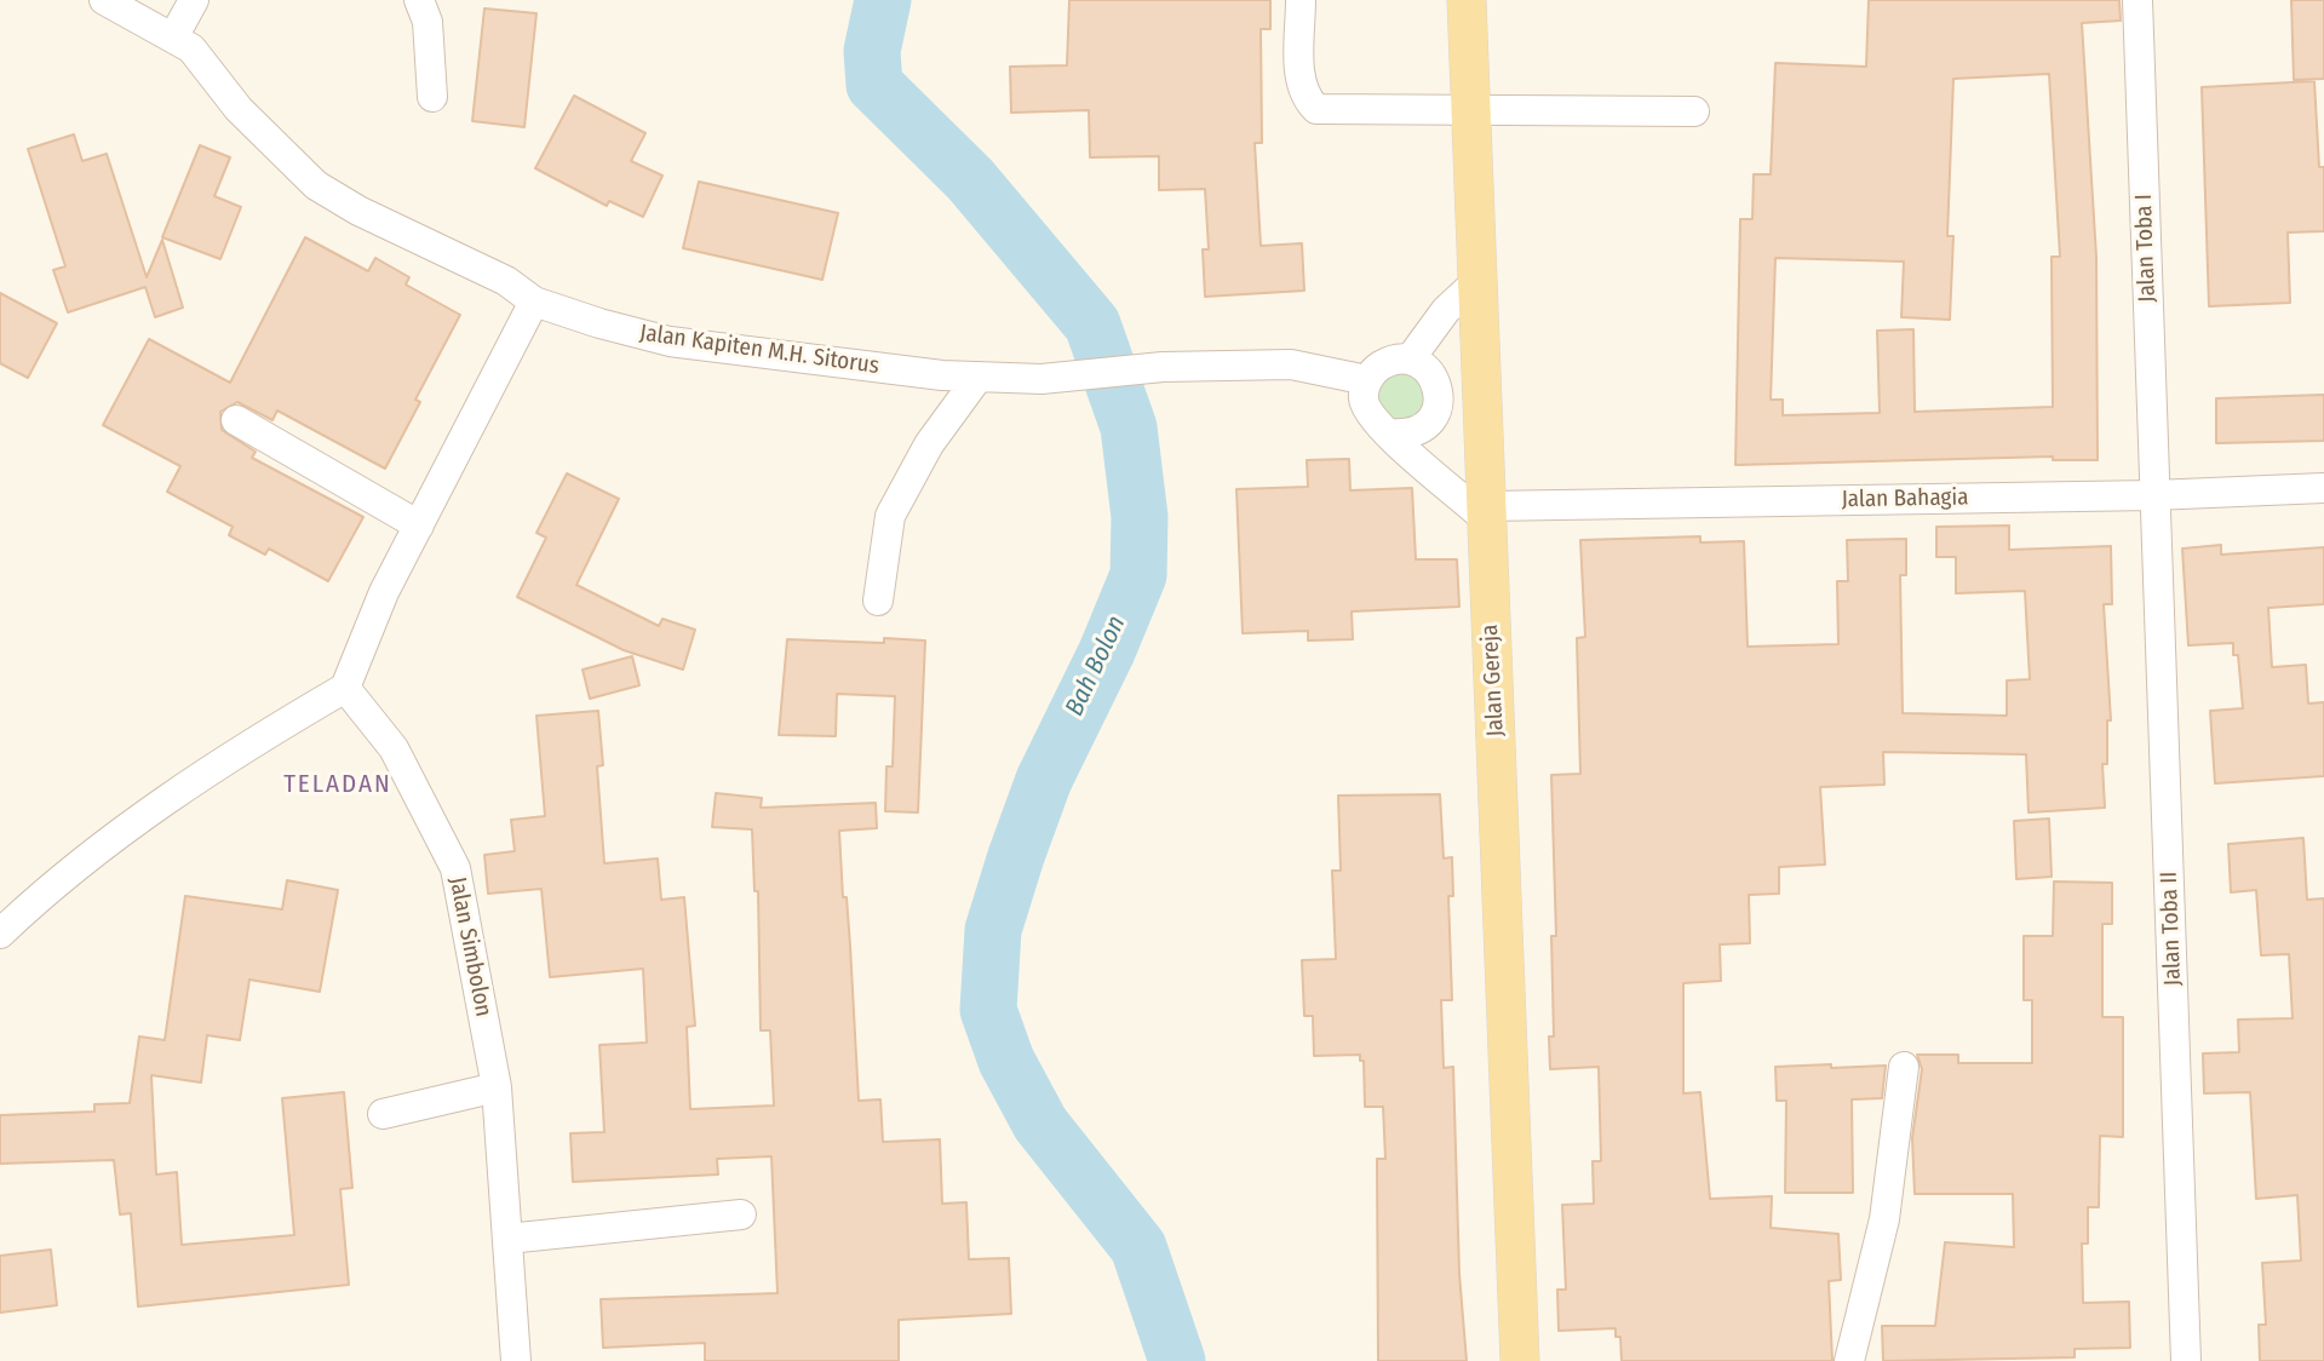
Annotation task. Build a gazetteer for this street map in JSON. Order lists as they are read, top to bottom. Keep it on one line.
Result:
{"streets":{"main road":["Jalan Gereja"],"street":["Jalan Toba I","Jalan Kapiten M.H. Sitorus","Jalan Bahagia","Jalan Toba II","Jalan Simbolon"]},"crossings":[["Jalan Toba I","Jalan Bahagia"],["Jalan Toba I","Jalan Toba II"],["Jalan Bahagia","Jalan Gereja"],["Jalan Bahagia","Jalan Toba II"]],"districts":["TELADAN"],"water":["Bah Bolon"]}
